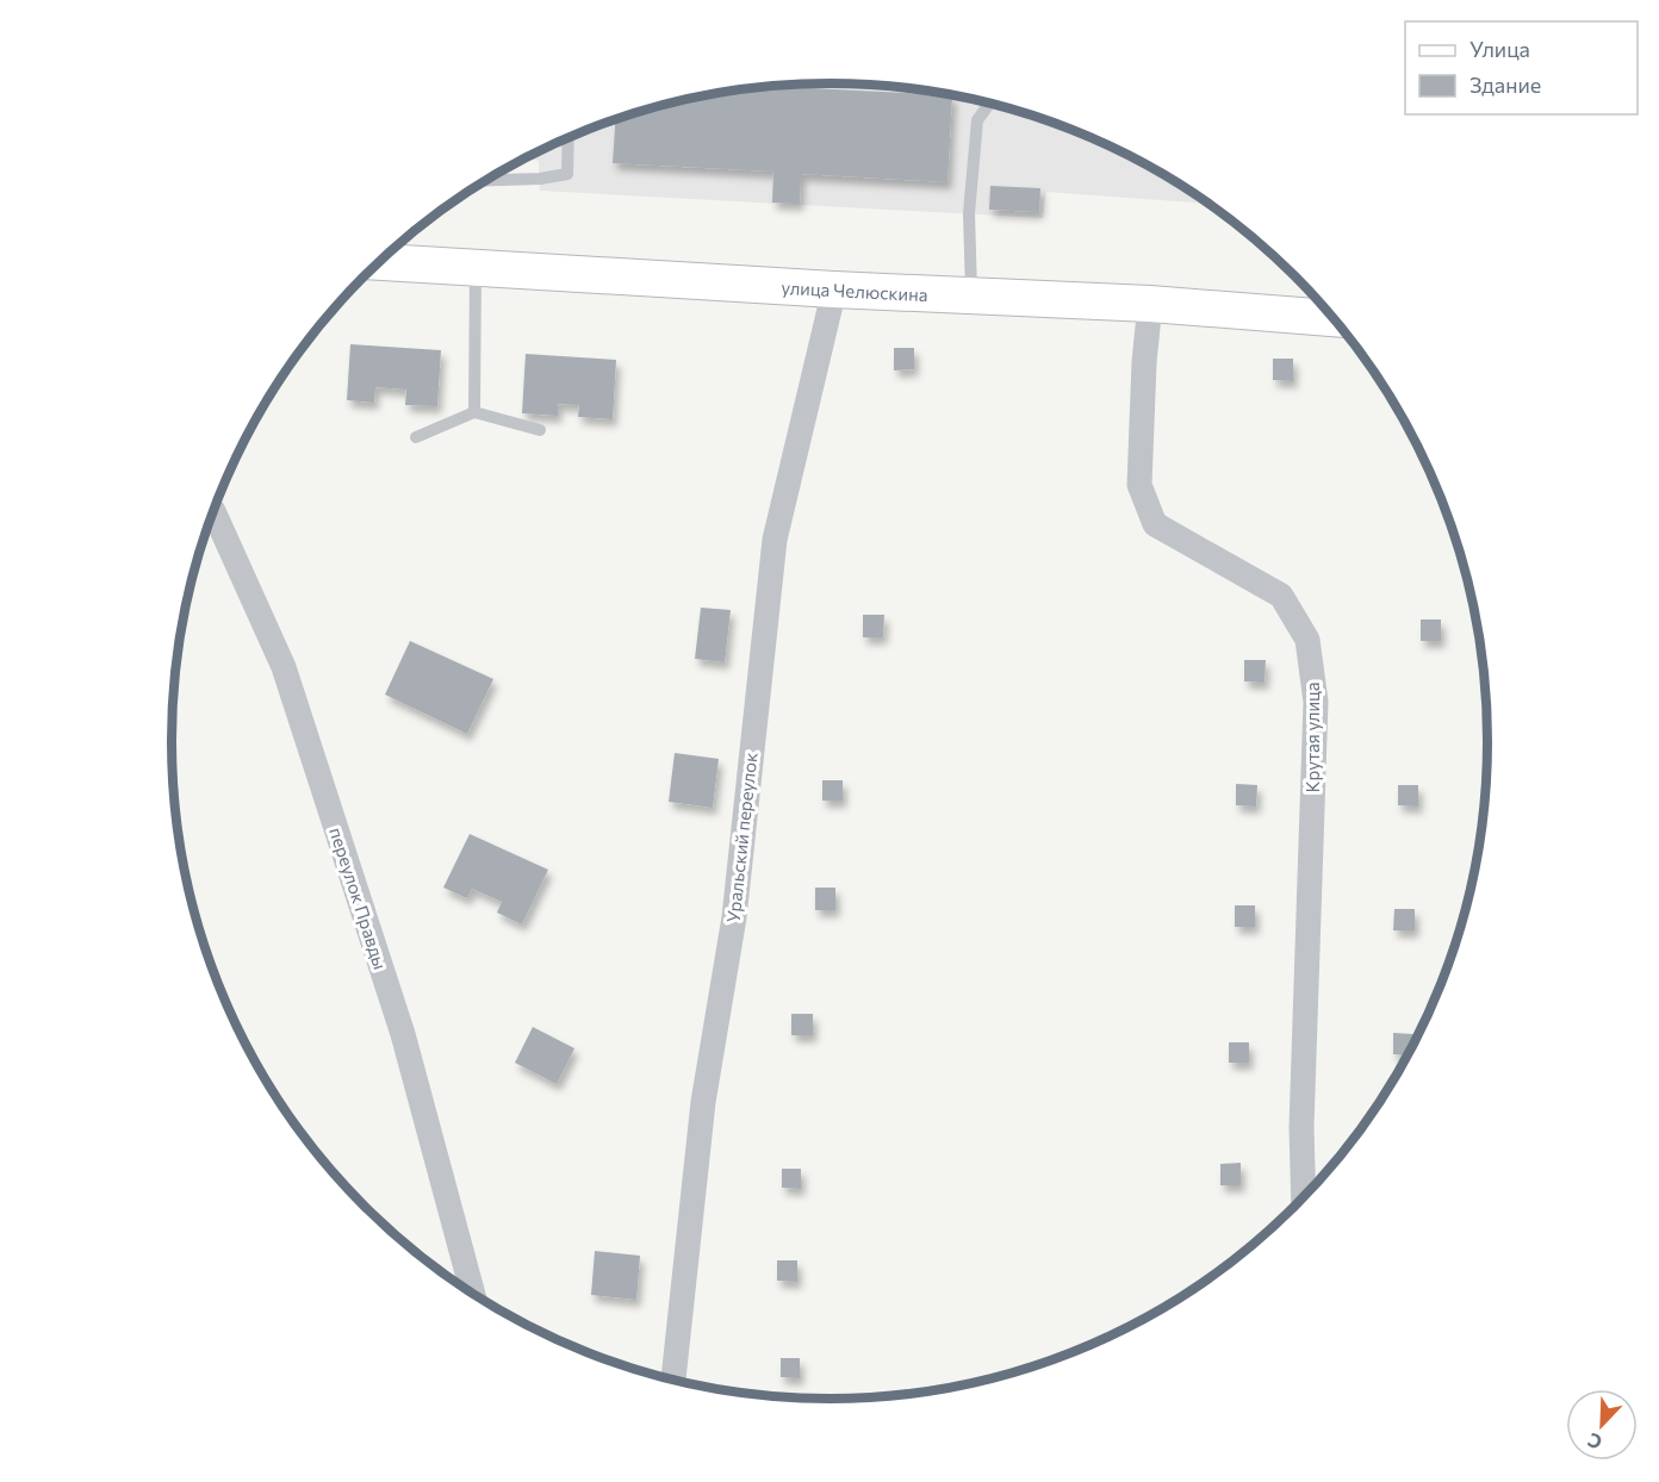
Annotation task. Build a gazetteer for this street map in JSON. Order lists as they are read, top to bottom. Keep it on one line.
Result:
{"streets":{"main road":["улица Челюскина"],"street":["Крутая улица","Уральский переулок","переулок Правды"]},"crossings":[["улица Челюскина","Крутая улица"],["улица Челюскина","Уральский переулок"]],"legend":["Улица","Здание"],"north":"bottom left"}
